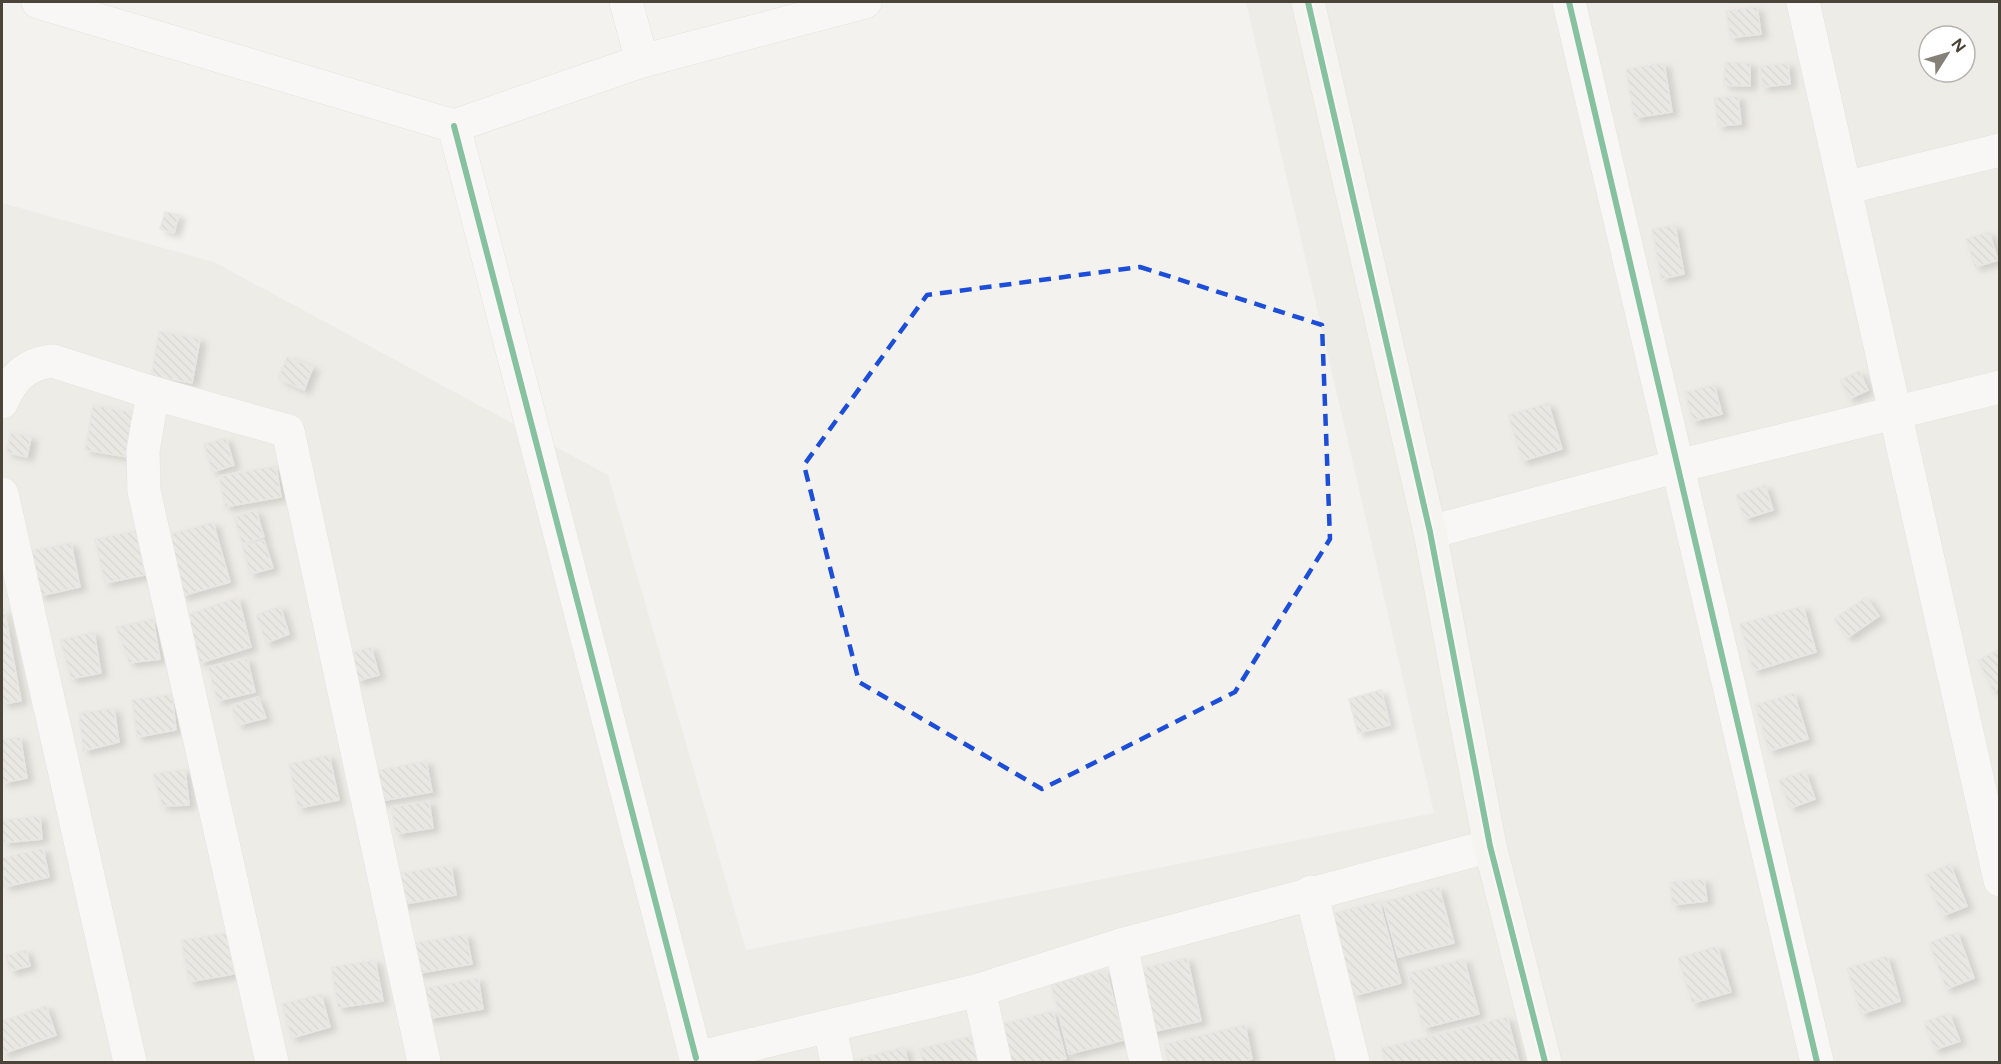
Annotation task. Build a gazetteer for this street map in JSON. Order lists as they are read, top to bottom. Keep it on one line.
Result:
{"north":"top right"}
